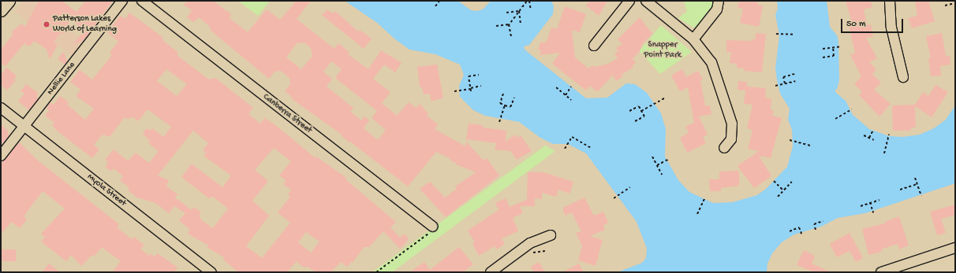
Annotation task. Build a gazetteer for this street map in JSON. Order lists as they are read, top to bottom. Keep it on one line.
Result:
{"streets":{"street":["Nellie Lane","Canberra Street","Myola Street"]},"crossings":[["Nellie Lane","Myola Street"]],"parks":["Snapper Point Park"],"places":["Patterson Lakes World of Learning"],"scale_bar":"50 m"}
